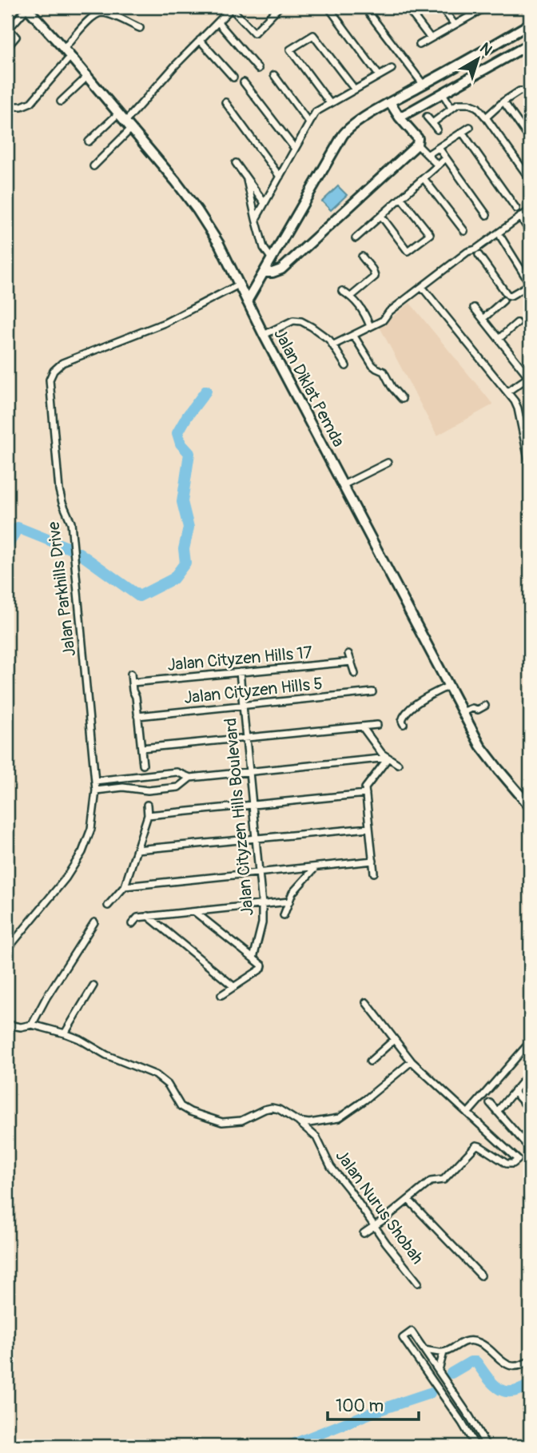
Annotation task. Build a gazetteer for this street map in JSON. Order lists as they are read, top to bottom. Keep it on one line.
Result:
{"streets":{"street":["Jalan Diklat Pemda","Jalan Parkhills Drive","Jalan Cityzen Hills 17","Jalan Cityzen Hills 5","Jalan Cityzen Hills Boulevard","Jalan Nurus Shobah"]},"crossings":[["Jalan Diklat Pemda","Jalan Parkhills Drive"],["Jalan Cityzen Hills 17","Jalan Cityzen Hills Boulevard"],["Jalan Cityzen Hills 5","Jalan Cityzen Hills Boulevard"]],"scale_bar":"100 m","north":"top right"}
